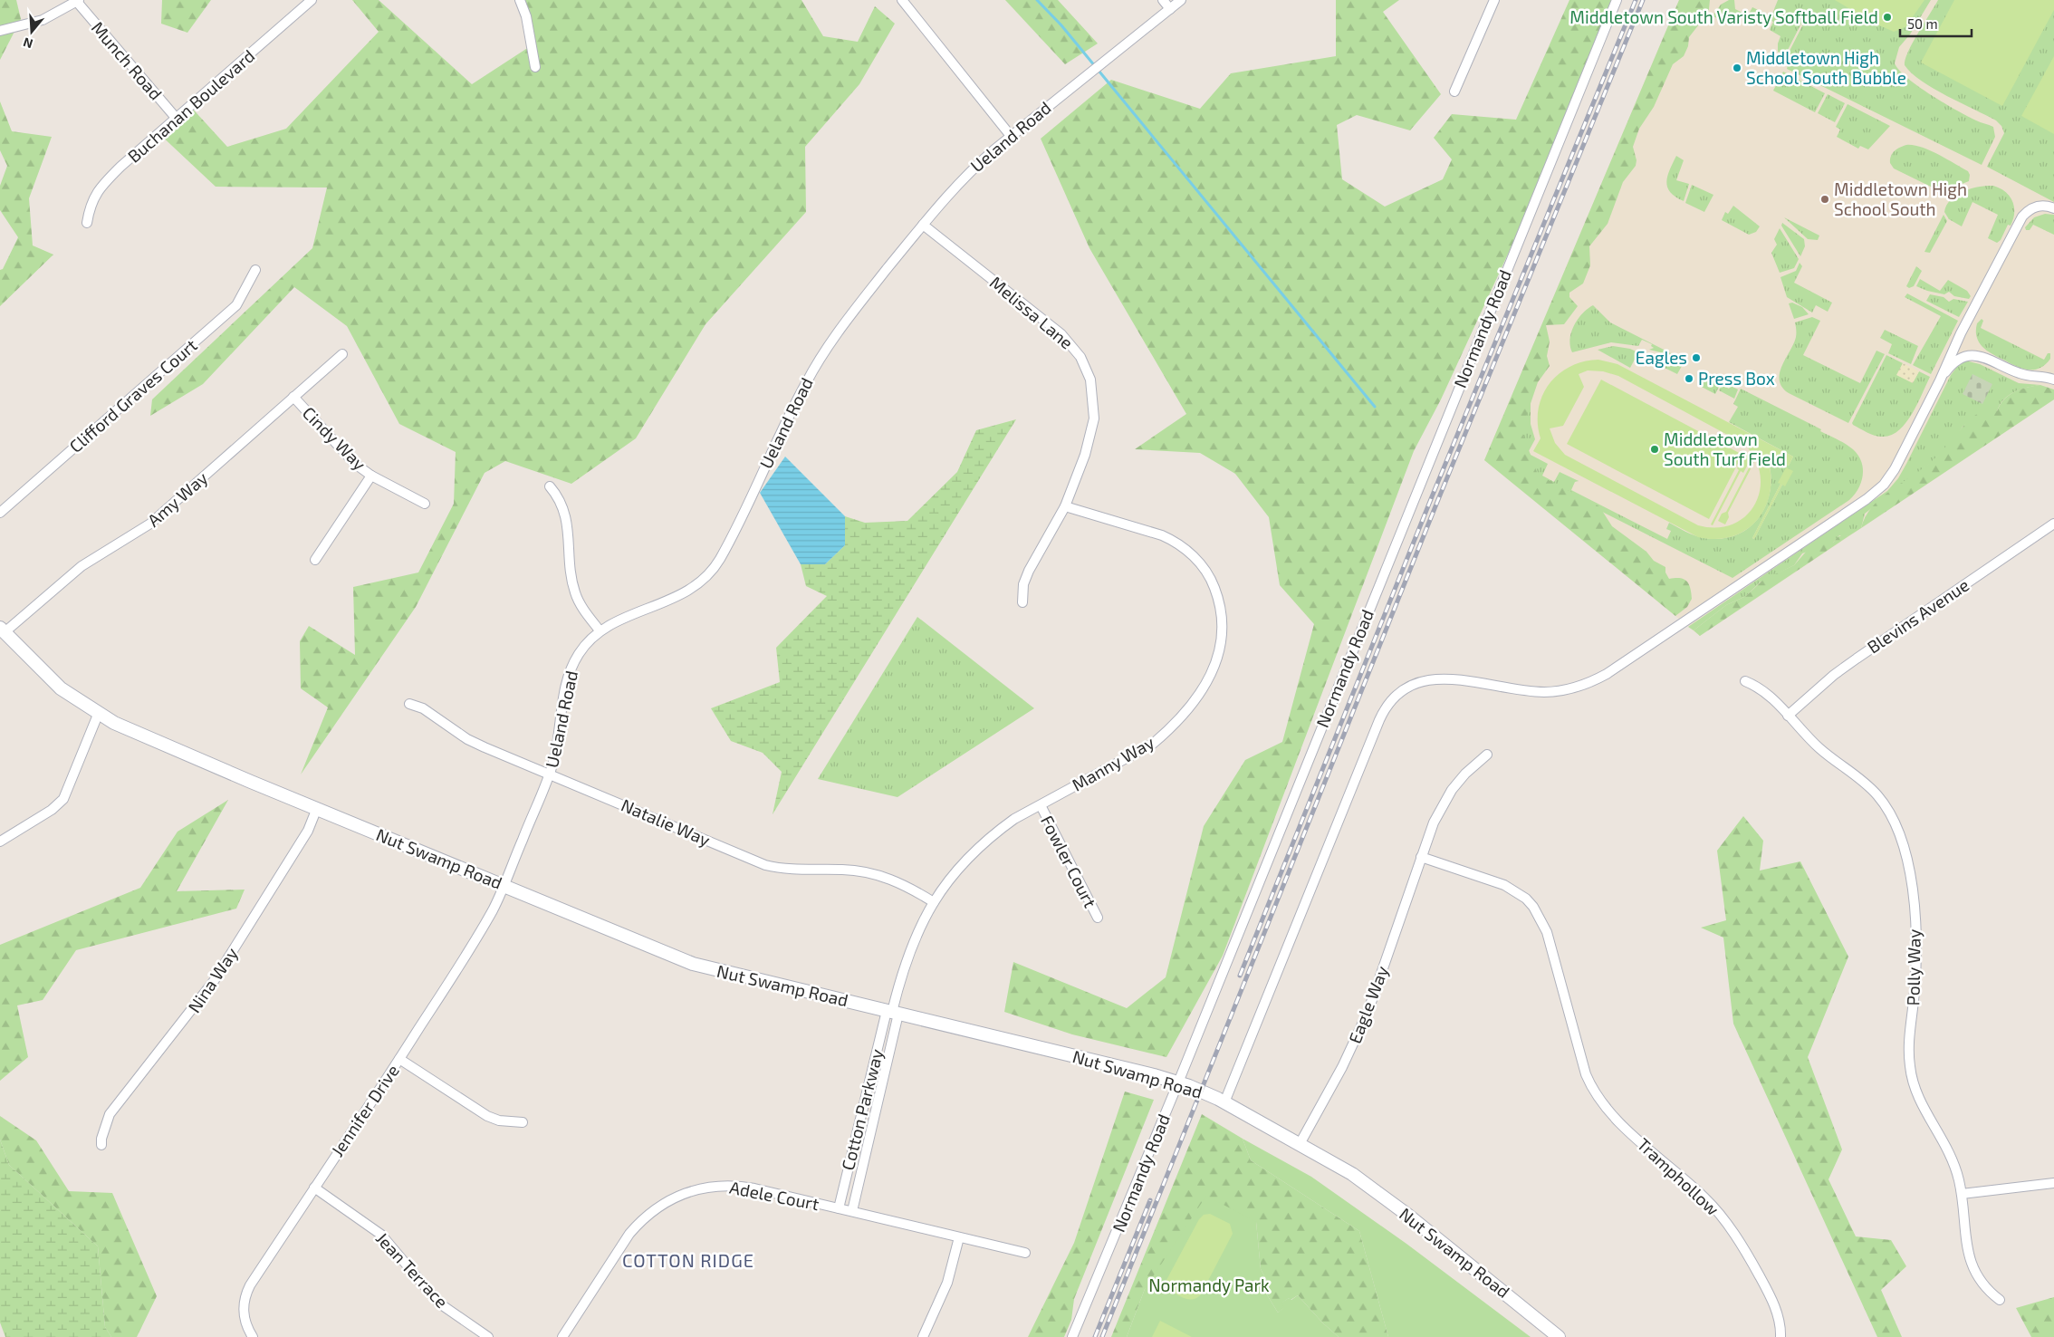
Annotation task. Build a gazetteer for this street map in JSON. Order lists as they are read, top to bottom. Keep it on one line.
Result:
{"streets":{"main road":["Nut Swamp Road"],"street":["Munch Road","Buchanan Boulevard","Ueland Road","Melissa Lane","Normandy Road","Clifford Graves Court","Cindy Way","Amy Way","Blevins Avenue","Manny Way","Natalie Way","Fowler Court","Polly Way","Nina Way","Eagle Way","Cotton Parkway","Jennifer Drive","Tramphollow","Adele Court","Jean Terrace"]},"crossings":[["Munch Road","Buchanan Boulevard"],["Ueland Road","Melissa Lane"],["Ueland Road","Natalie Way"],["Ueland Road","Nut Swamp Road"],["Ueland Road","Jennifer Drive"],["Melissa Lane","Manny Way"],["Normandy Road","Nut Swamp Road"],["Cindy Way","Amy Way"],["Amy Way","Nut Swamp Road"],["Blevins Avenue","Polly Way"],["Manny Way","Natalie Way"],["Manny Way","Nut Swamp Road"],["Manny Way","Fowler Court"],["Manny Way","Cotton Parkway"],["Nut Swamp Road","Nina Way"],["Nut Swamp Road","Eagle Way"],["Nut Swamp Road","Cotton Parkway"],["Nut Swamp Road","Jennifer Drive"],["Eagle Way","Tramphollow"],["Cotton Parkway","Adele Court"],["Jennifer Drive","Jean Terrace"]],"districts":["COTTON RIDGE"],"parks":["Normandy Park"],"places":["Middletown South Varisty Softball Field","Middletown High School South Bubble","Middletown High School South","Eagles","Press Box","Middletown South Turf Field"],"scale_bar":"50 m","north":"bottom"}
